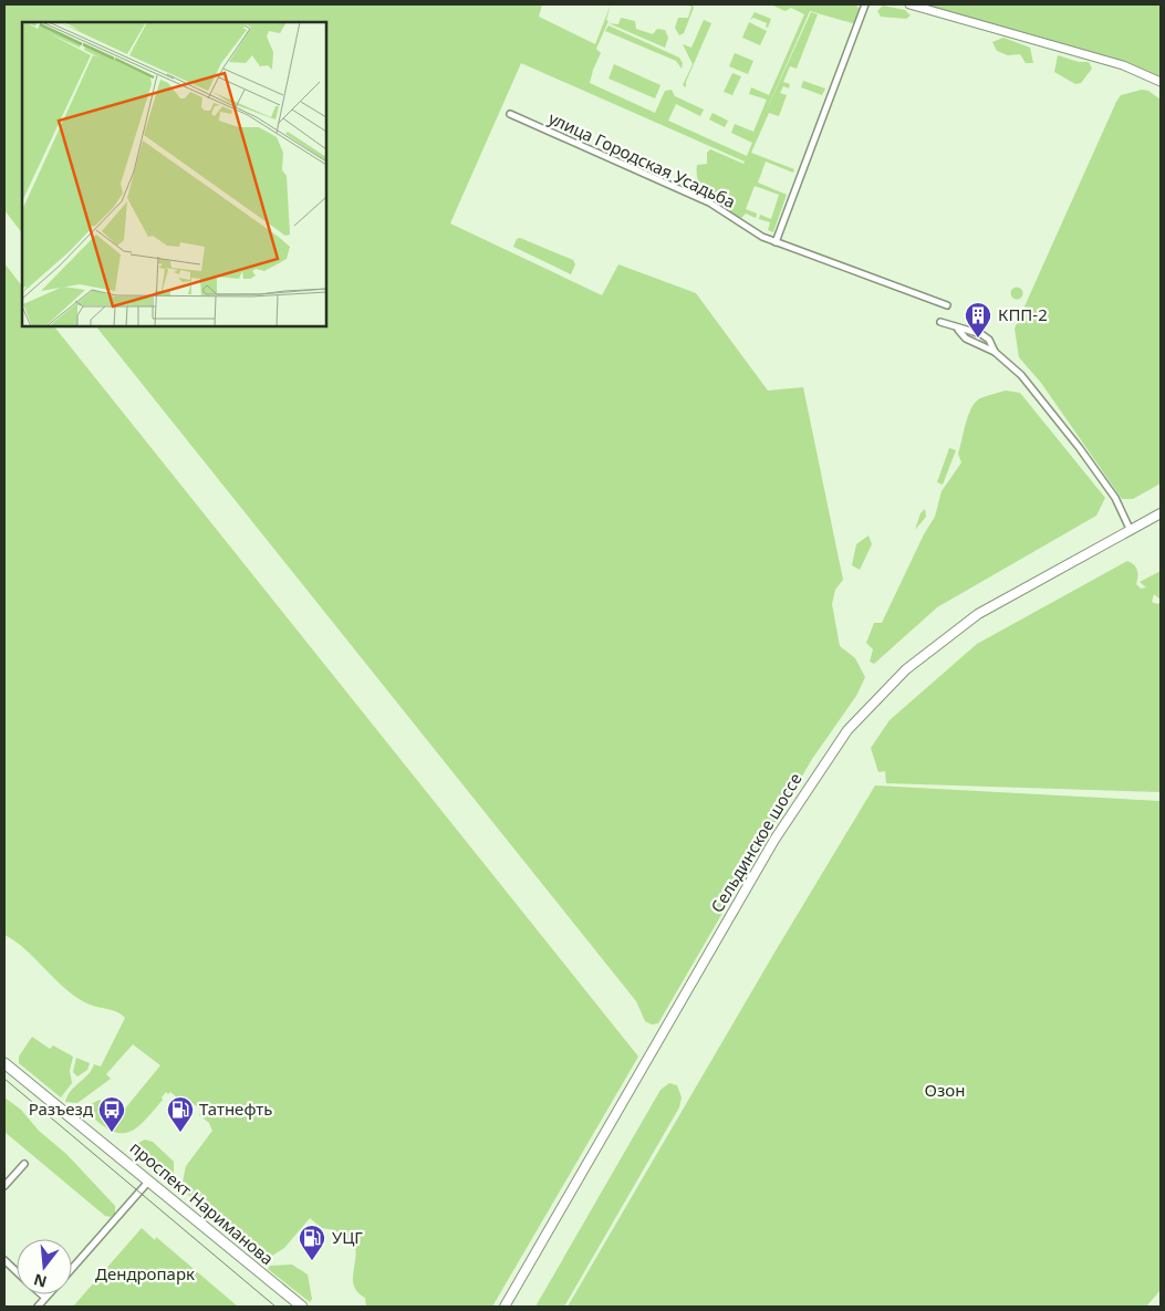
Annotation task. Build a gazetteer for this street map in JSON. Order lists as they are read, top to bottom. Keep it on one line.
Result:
{"streets":{"main road":["Сельдинское шоссе","проспект Нариманова"],"street":["улица Городская Усадьба"]},"parks":["Озон","Дендропарк"],"places":{"building":["КПП-2"],"bus stop":["Разъезд"],"fuel station":["Татнефть","УЦГ"]},"north":"bottom"}
